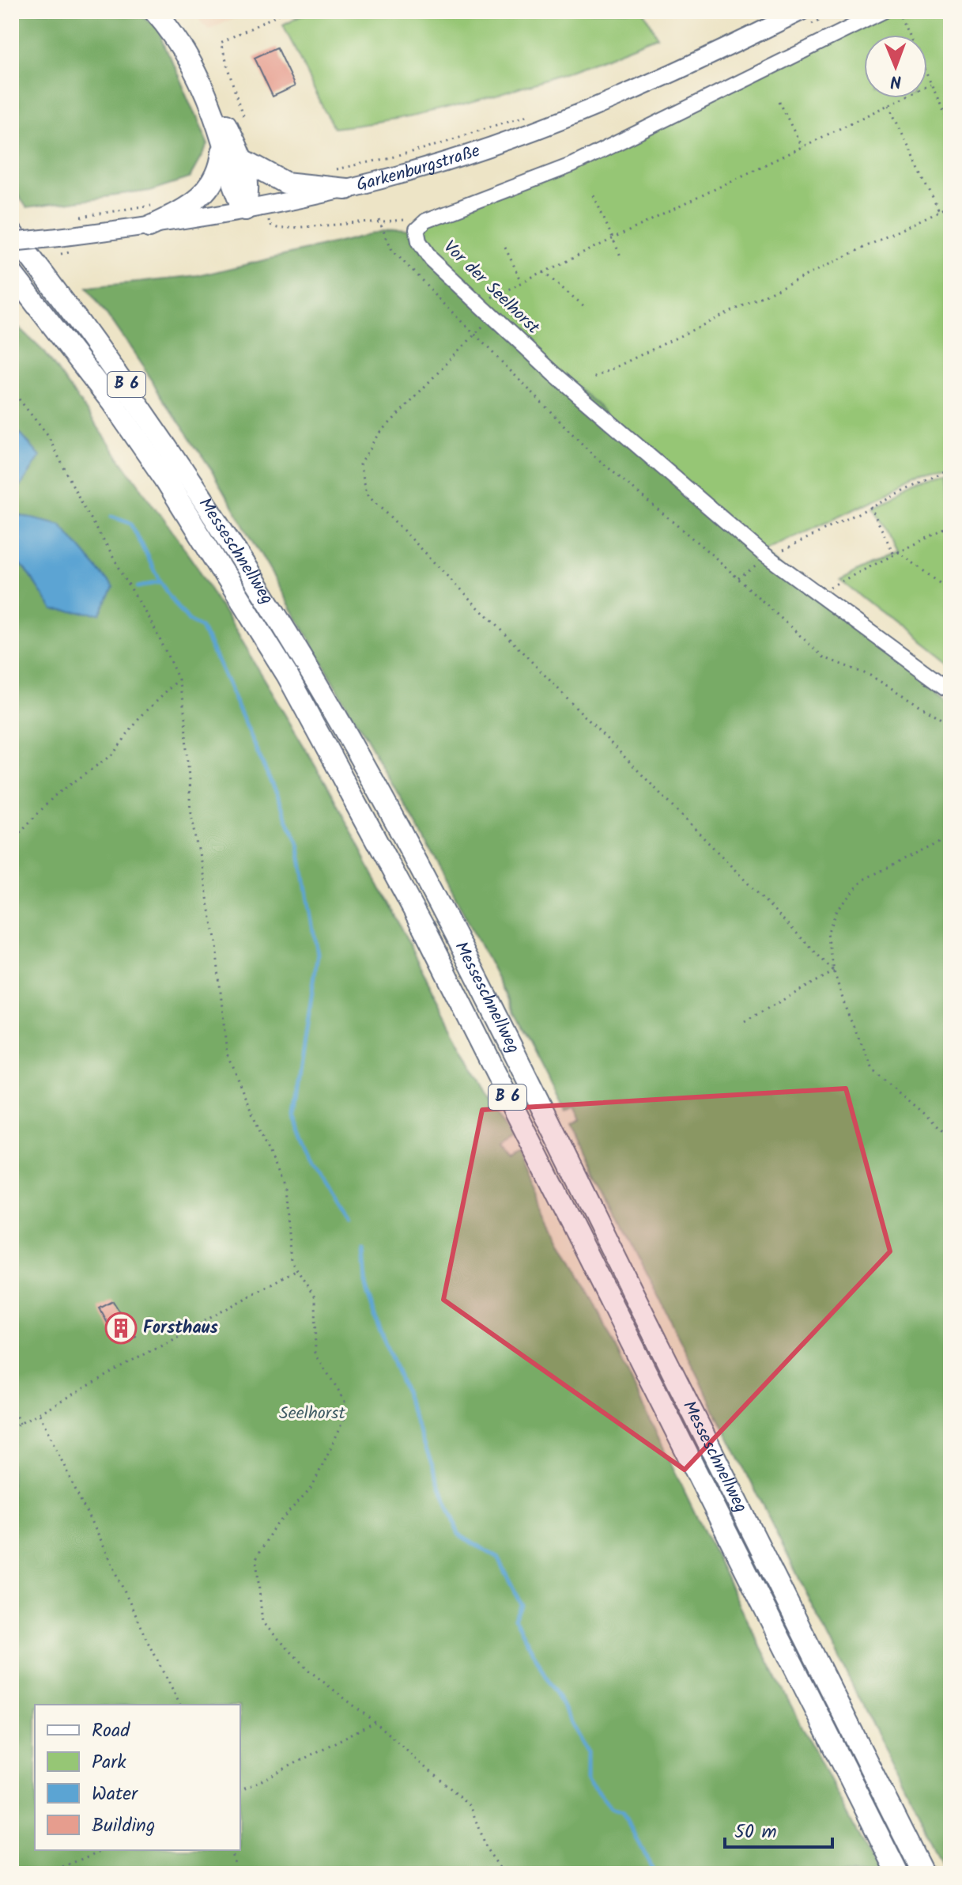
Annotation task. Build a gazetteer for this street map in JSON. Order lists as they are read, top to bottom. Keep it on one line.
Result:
{"streets":{"highway":["B 6","Messeschnellweg"],"main road":["Garkenburgstraße"],"street":["Vor der Seelhorst"]},"parks":["Seelhorst"],"places":{"building":["Forsthaus"]},"legend":["Road","Park","Water","Building"],"scale_bar":"50 m","north":"bottom"}
